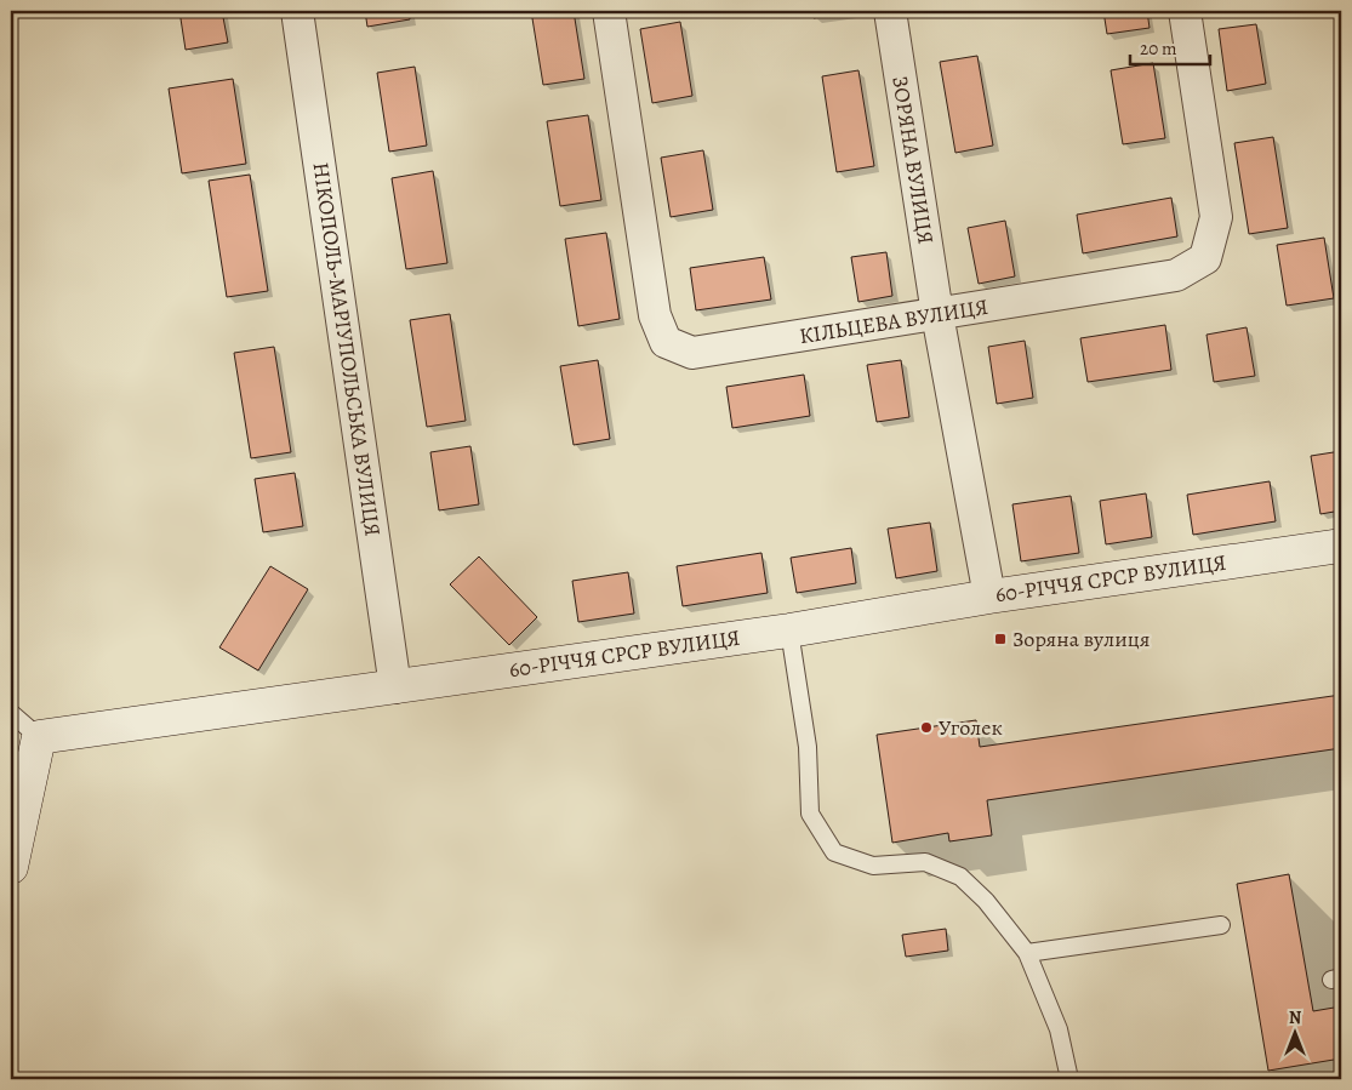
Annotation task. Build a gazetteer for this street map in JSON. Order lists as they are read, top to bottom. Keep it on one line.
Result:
{"streets":{"street":["ЗОРЯНА ВУЛИЦЯ","КІЛЬЦЕВА ВУЛИЦЯ","НІКОПОЛЬ-МАРІУПОЛЬСЬКА ВУЛИЦЯ","60-РІЧЧЯ СРСР ВУЛИЦЯ"]},"crossings":[["ЗОРЯНА ВУЛИЦЯ","КІЛЬЦЕВА ВУЛИЦЯ"],["ЗОРЯНА ВУЛИЦЯ","60-РІЧЧЯ СРСР ВУЛИЦЯ"],["НІКОПОЛЬ-МАРІУПОЛЬСЬКА ВУЛИЦЯ","60-РІЧЧЯ СРСР ВУЛИЦЯ"]],"places":{"transit":["Зоряна вулиця"],"other":["Уголек"]},"scale_bar":"20 m","north":"top"}
